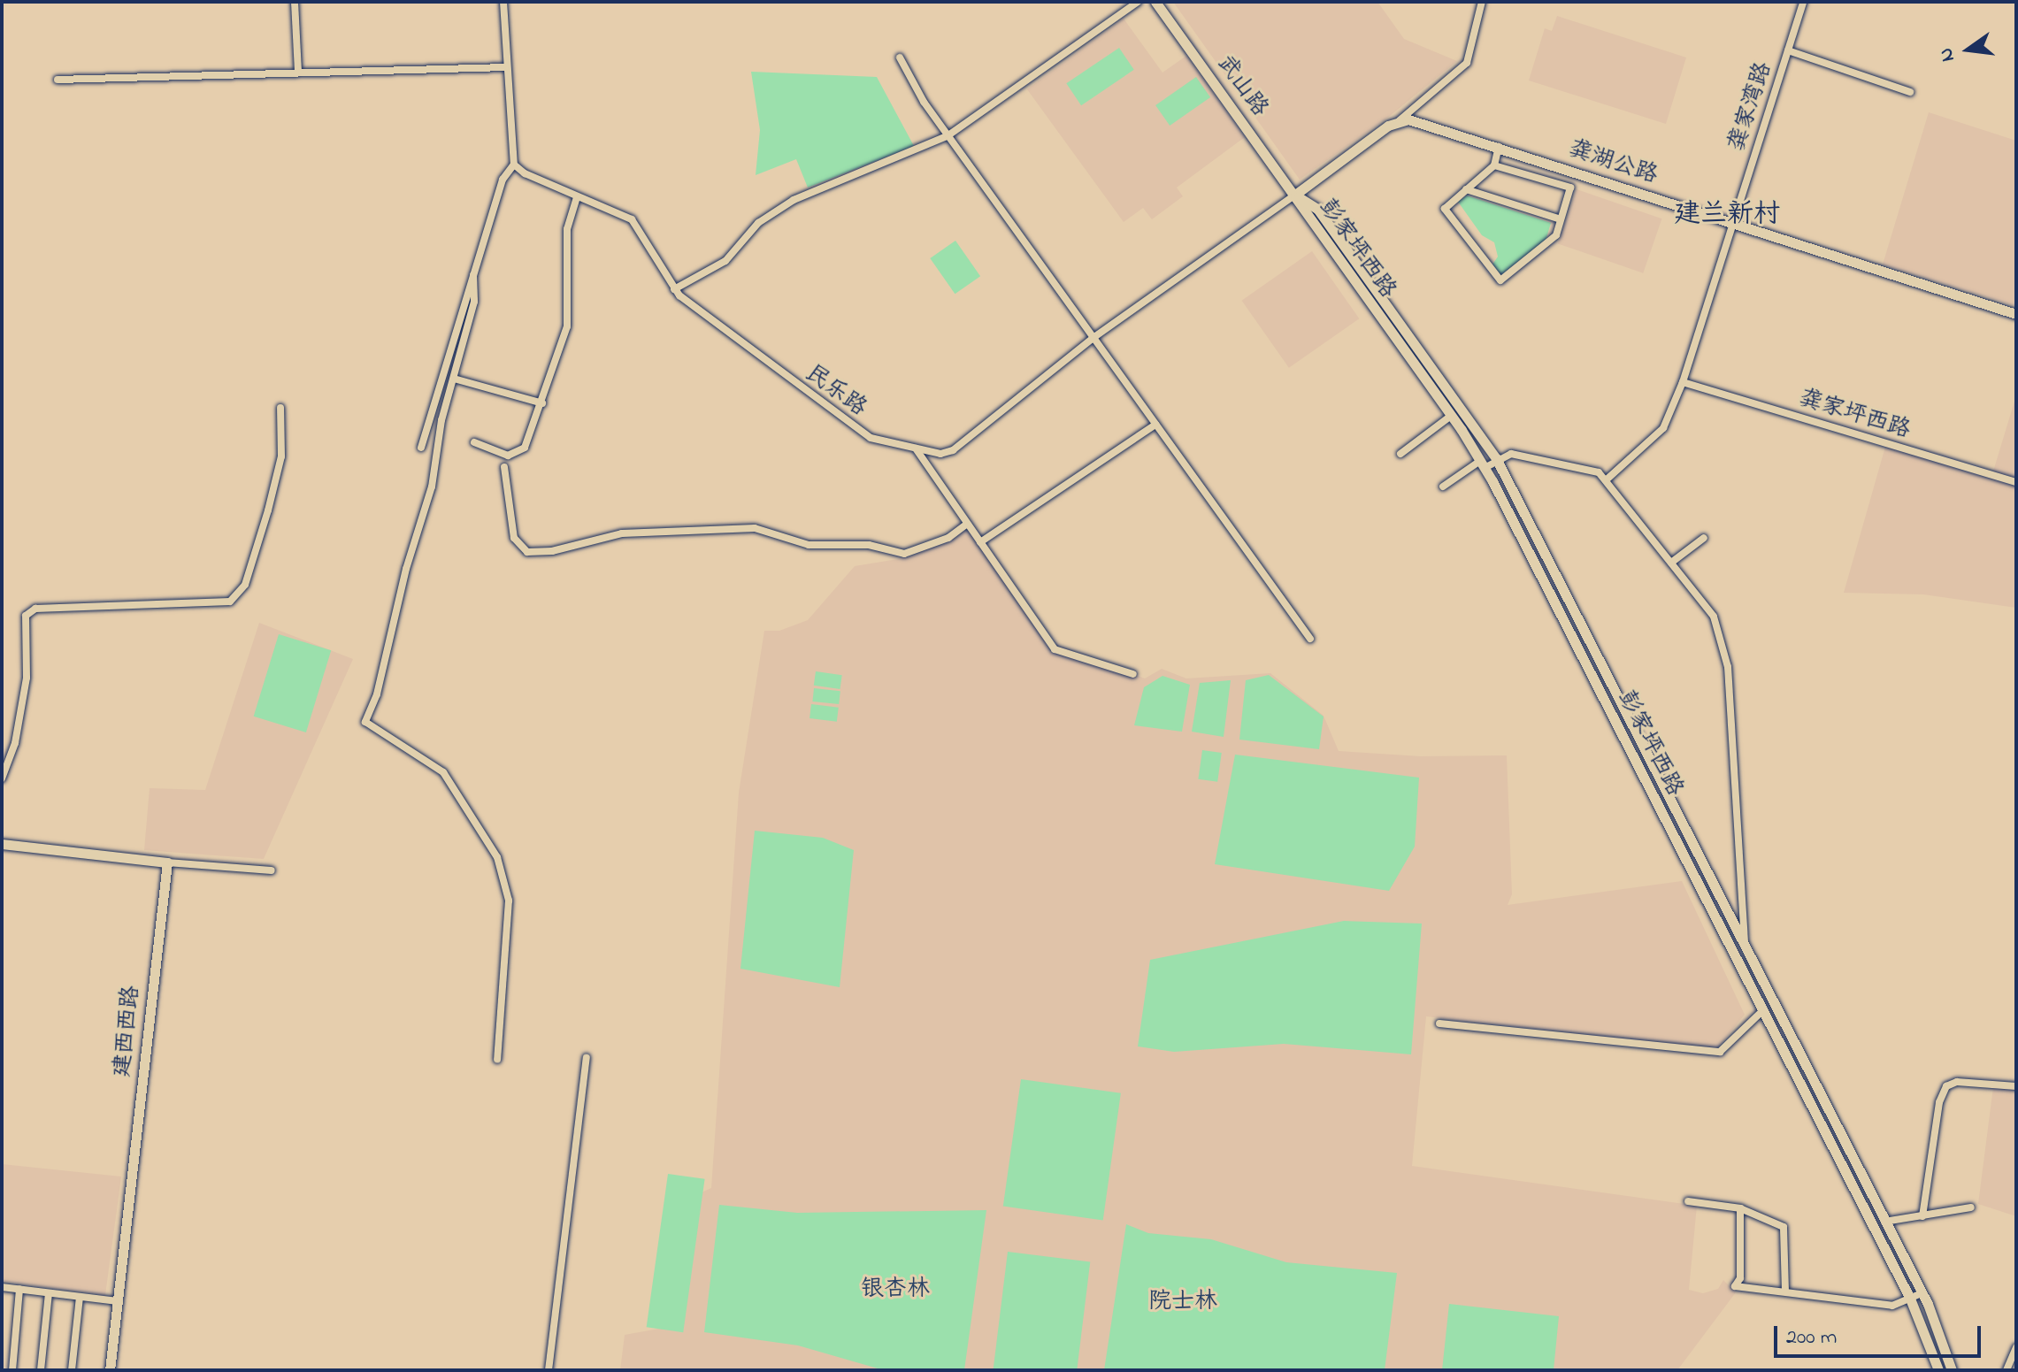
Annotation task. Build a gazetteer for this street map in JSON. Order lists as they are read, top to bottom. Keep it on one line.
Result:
{"streets":{"main road":["武山路","龚湖公路","彭家坪西路","建西西路"],"street":["龚家湾路","民乐路","龚家坪西路"]},"crossings":[["武山路","彭家坪西路"],["武山路","民乐路"],["龚家湾路","龚湖公路"],["彭家坪西路","民乐路"]],"districts":["建兰新村"],"parks":["银杏林","院士林"],"scale_bar":"200 m","north":"left"}
